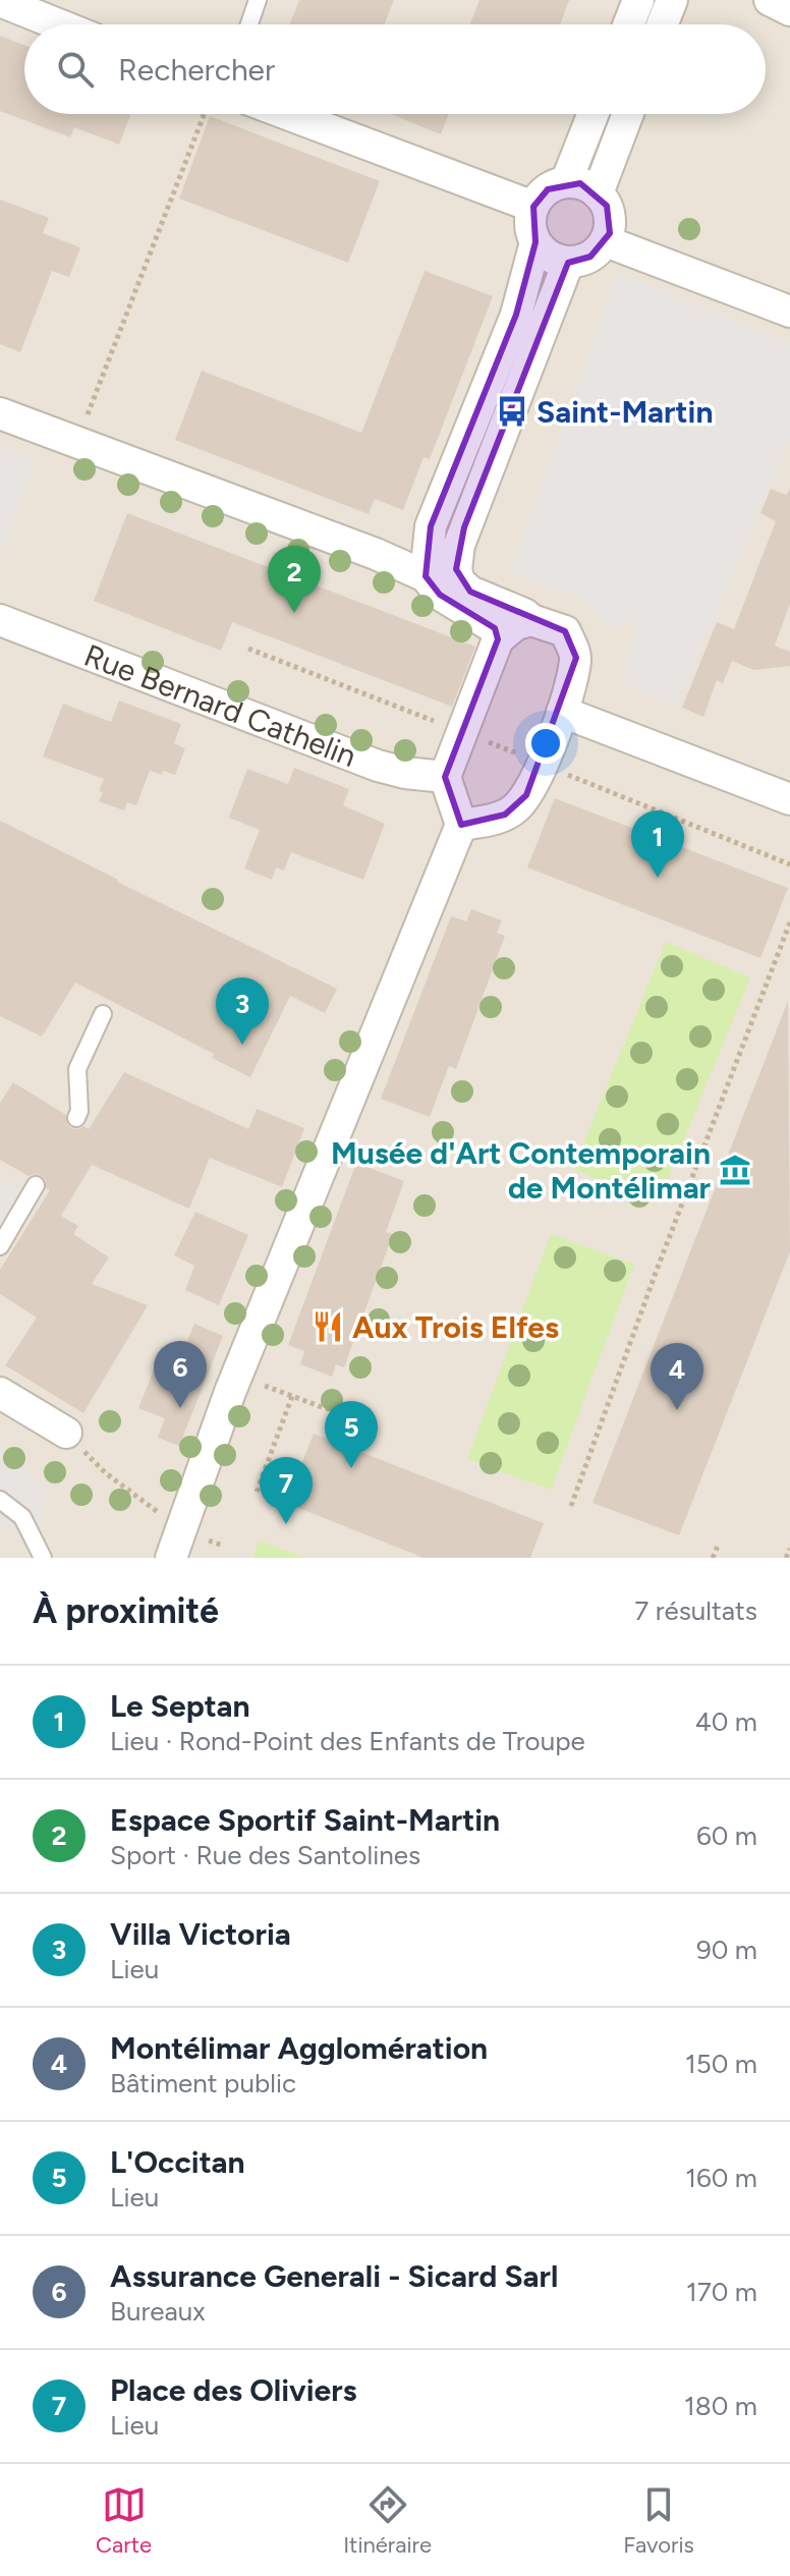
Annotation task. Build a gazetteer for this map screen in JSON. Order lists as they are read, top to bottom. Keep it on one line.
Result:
{"streets":{"street":["Rue Bernard Cathelin"]},"places":{"bus stop":["Saint-Martin"],"museum":["Musée d'Art Contemporain de Montélimar"],"restaurant":["Aux Trois Elfes"]},"page":{"search":"Rechercher","pins":["2","1","3","6","4","5","7"],"heading":["À proximité","7 résultats"],"list":[{"mark":"1","name":"Le Septan","note":"Lieu · Rond-Point des Enfants de Troupe","value":"40 m"},{"mark":"2","name":"Espace Sportif Saint-Martin","note":"Sport · Rue des Santolines","value":"60 m"},{"mark":"3","name":"Villa Victoria","note":"Lieu","value":"90 m"},{"mark":"4","name":"Montélimar Agglomération","note":"Bâtiment public","value":"150 m"},{"mark":"5","name":"L'Occitan","note":"Lieu","value":"160 m"},{"mark":"6","name":"Assurance Generali - Sicard Sarl","note":"Bureaux","value":"170 m"},{"mark":"7","name":"Place des Oliviers","note":"Lieu","value":"180 m"}],"nav":["Carte","Itinéraire","Favoris"]}}
